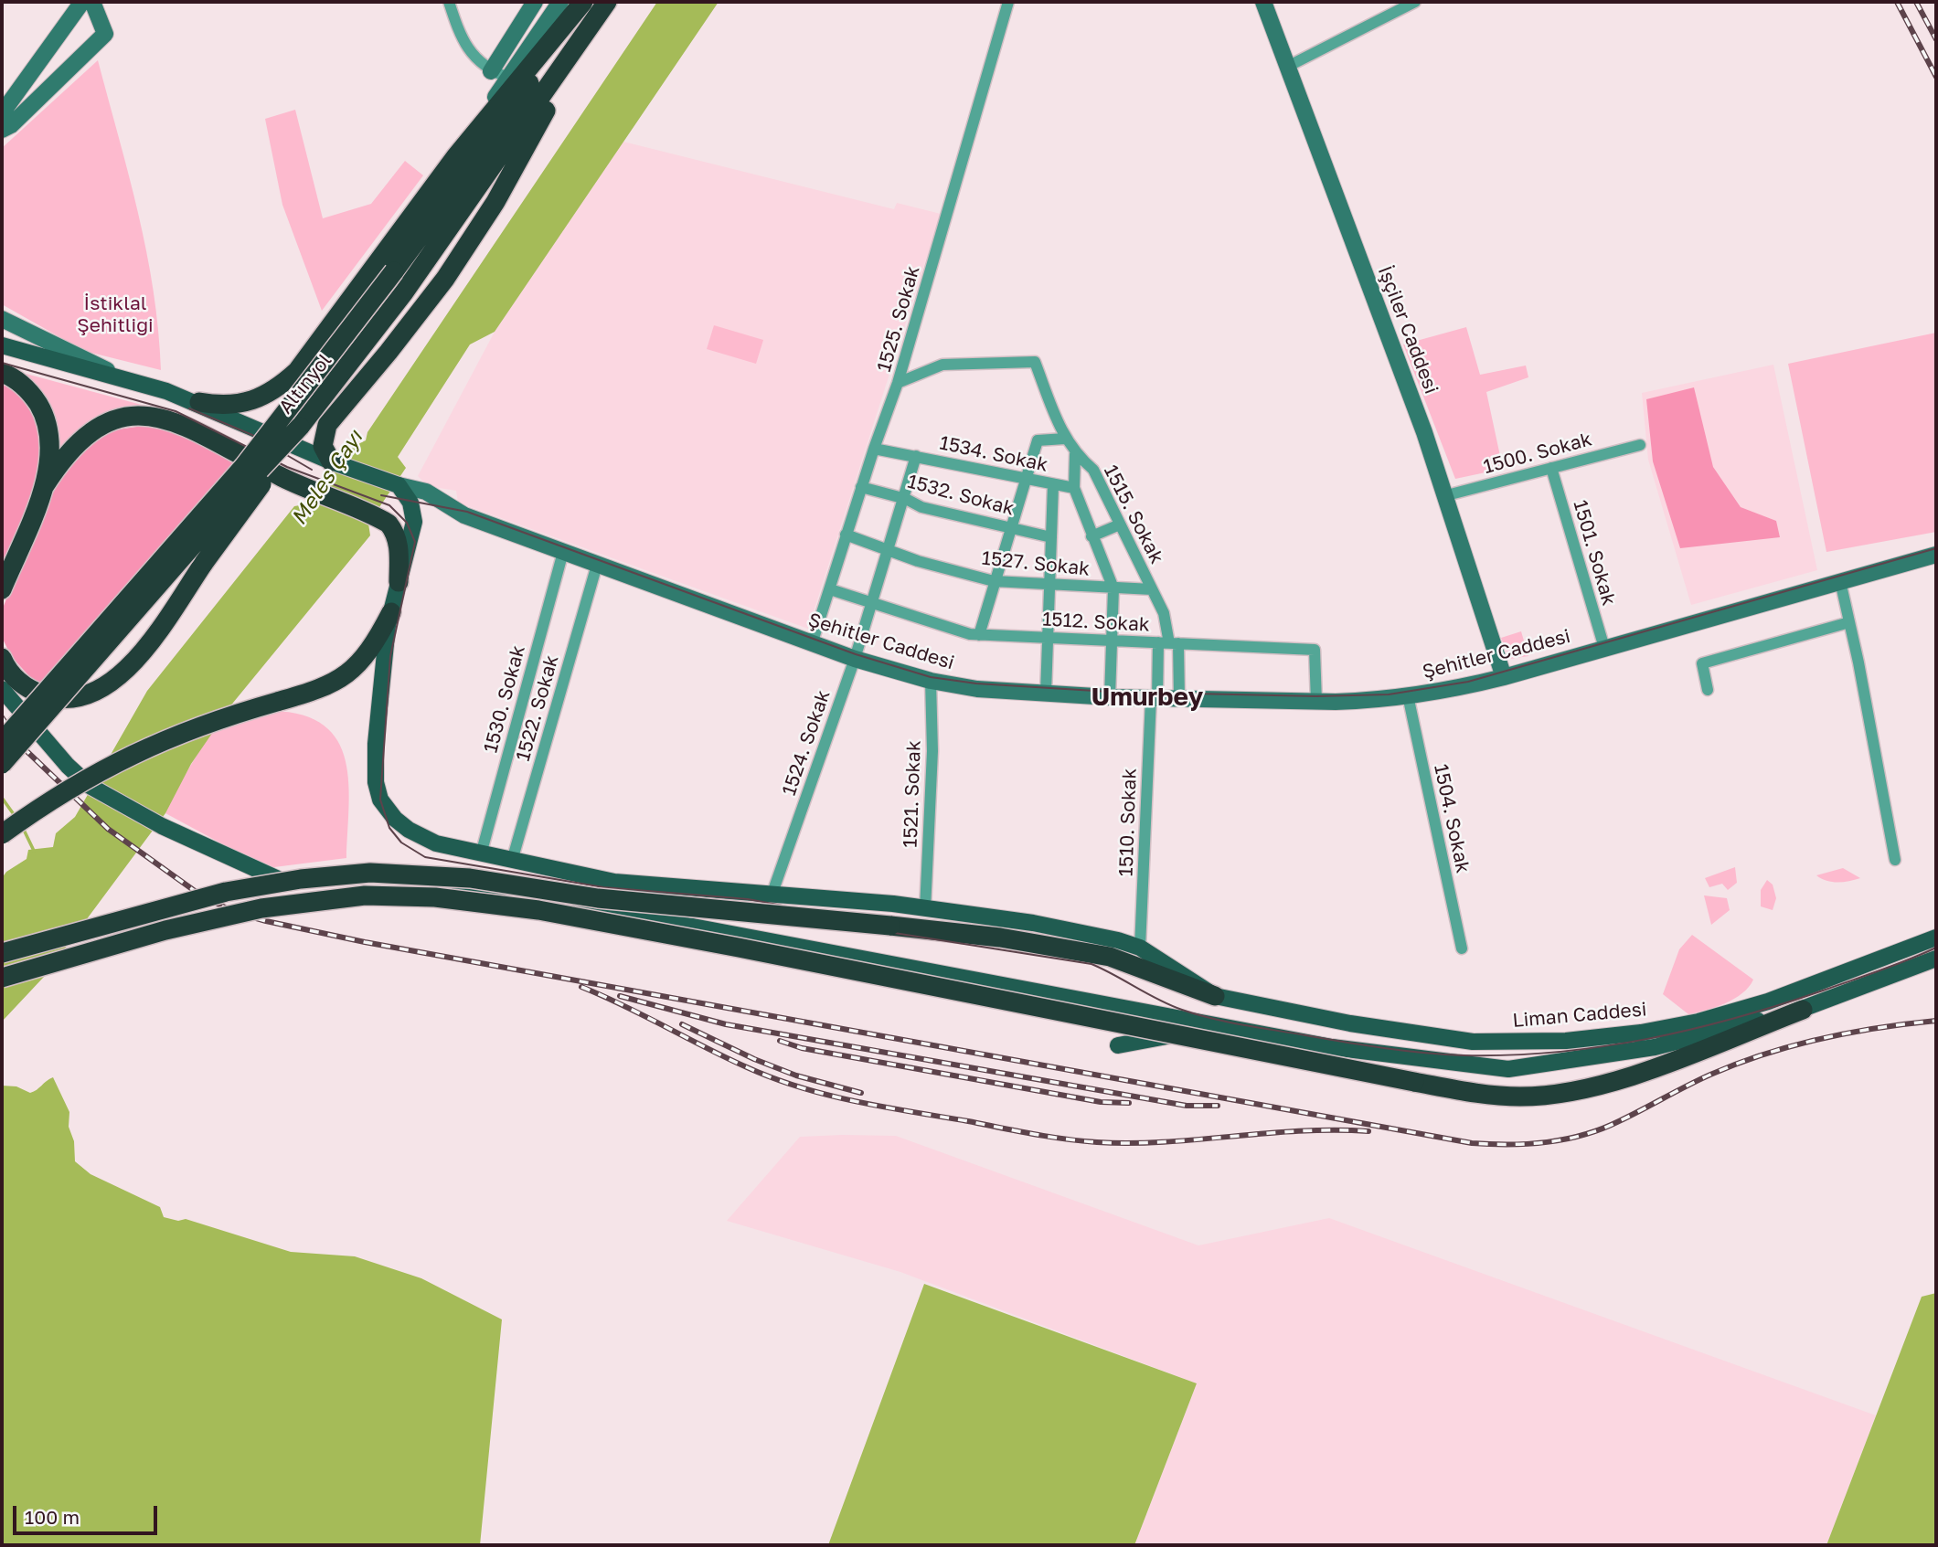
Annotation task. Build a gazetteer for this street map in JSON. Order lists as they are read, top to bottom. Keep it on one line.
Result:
{"streets":{"highway":["Altınyol"],"main road":["Şehitler Caddesi","Liman Caddesi"],"street":["1525. Sokak","İşçiler Caddesi","1500. Sokak","1534. Sokak","1532. Sokak","1515. Sokak","1501. Sokak","1527. Sokak","1512. Sokak","1530. Sokak","1522. Sokak","1524. Sokak","1521. Sokak","1504. Sokak","1510. Sokak"]},"crossings":[["1525. Sokak","1534. Sokak"],["1525. Sokak","1532. Sokak"],["1525. Sokak","1515. Sokak"],["1525. Sokak","1527. Sokak"],["1525. Sokak","1512. Sokak"],["1525. Sokak","Şehitler Caddesi"],["İşçiler Caddesi","1500. Sokak"],["İşçiler Caddesi","Şehitler Caddesi"],["1500. Sokak","1501. Sokak"],["1534. Sokak","1515. Sokak"],["1534. Sokak","1524. Sokak"],["1532. Sokak","1524. Sokak"],["1515. Sokak","1527. Sokak"],["1515. Sokak","1512. Sokak"],["1515. Sokak","Şehitler Caddesi"],["1515. Sokak","1510. Sokak"],["1501. Sokak","Şehitler Caddesi"],["1527. Sokak","1524. Sokak"],["1512. Sokak","Şehitler Caddesi"],["1512. Sokak","1524. Sokak"],["1512. Sokak","1510. Sokak"],["Şehitler Caddesi","1530. Sokak"],["Şehitler Caddesi","1522. Sokak"],["Şehitler Caddesi","1524. Sokak"],["Şehitler Caddesi","1521. Sokak"],["Şehitler Caddesi","1504. Sokak"],["Şehitler Caddesi","1510. Sokak"]],"districts":["Umurbey"],"water":["Meles Çayı"],"parks":["İstiklal Şehitliği"],"scale_bar":"100 m"}
